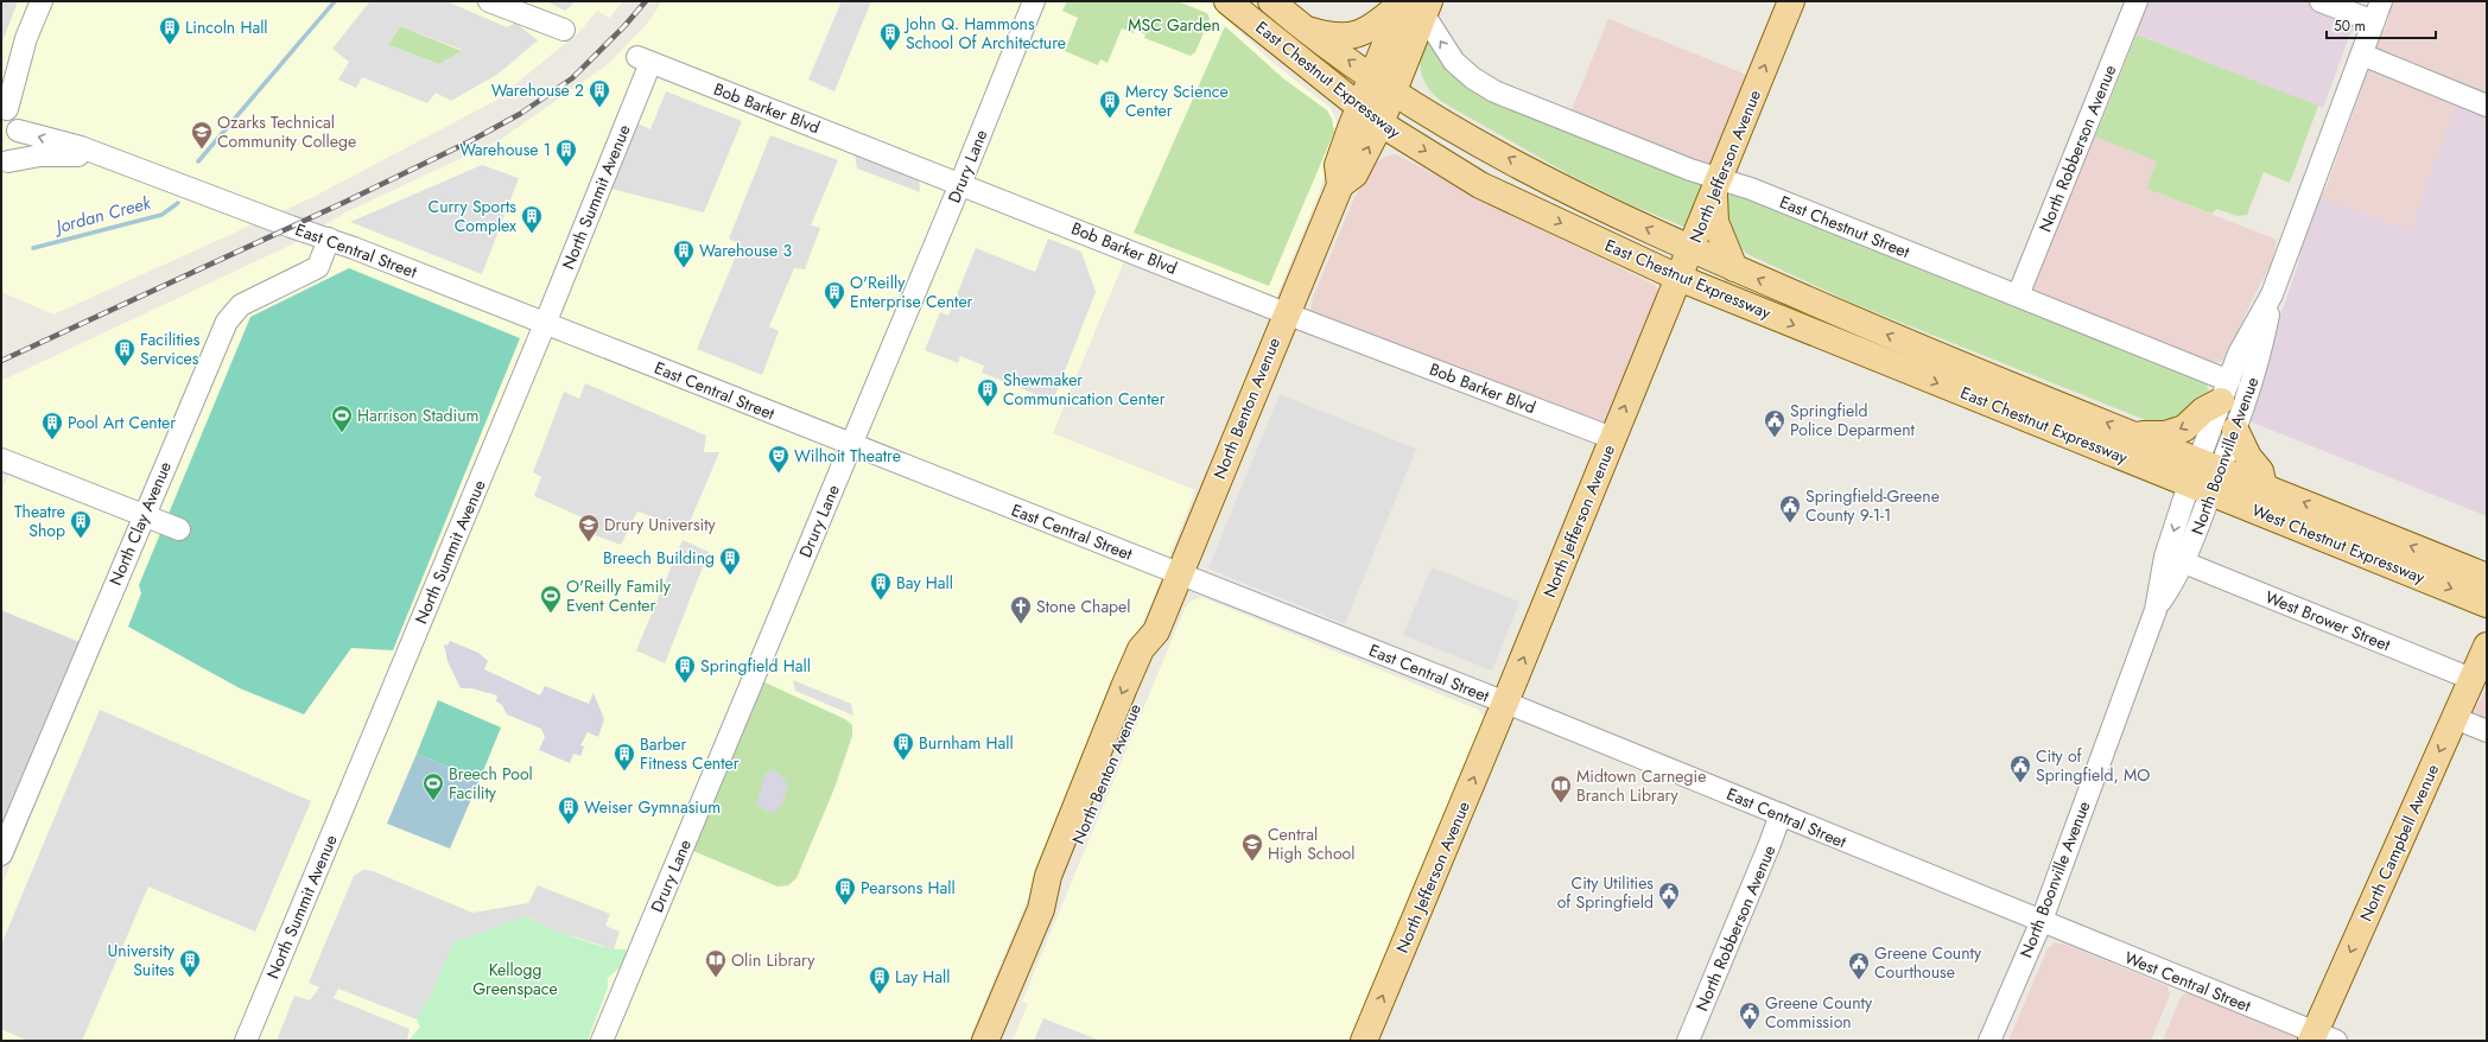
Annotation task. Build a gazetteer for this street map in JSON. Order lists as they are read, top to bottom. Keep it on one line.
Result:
{"streets":{"main road":["East Chestnut Expressway","North Jefferson Avenue","North Benton Avenue","West Chestnut Expressway","North Campbell Avenue"],"street":["Bob Barker Blvd","North Robberson Avenue","Drury Lane","North Summit Avenue","East Chestnut Street","East Central Street","North Boonville Avenue","North Clay Avenue","West Brower Street","West Central Street"]},"crossings":[["East Chestnut Expressway","North Jefferson Avenue"],["East Chestnut Expressway","North Benton Avenue"],["East Chestnut Expressway","North Boonville Avenue"],["East Chestnut Expressway","West Chestnut Expressway"],["Bob Barker Blvd","Drury Lane"],["Bob Barker Blvd","North Jefferson Avenue"],["Bob Barker Blvd","North Summit Avenue"],["Bob Barker Blvd","North Benton Avenue"],["North Robberson Avenue","East Chestnut Street"],["North Robberson Avenue","East Central Street"],["Drury Lane","East Central Street"],["North Jefferson Avenue","East Chestnut Street"],["North Jefferson Avenue","East Central Street"],["North Summit Avenue","East Central Street"],["East Chestnut Street","North Benton Avenue"],["East Chestnut Street","North Boonville Avenue"],["East Central Street","North Benton Avenue"],["East Central Street","North Boonville Avenue"],["East Central Street","North Clay Avenue"],["East Central Street","West Central Street"],["North Boonville Avenue","West Chestnut Expressway"],["North Boonville Avenue","West Brower Street"],["North Boonville Avenue","West Central Street"],["West Brower Street","North Campbell Avenue"],["North Campbell Avenue","West Central Street"]],"one_way":["North Jefferson Avenue","East Chestnut Street","North Campbell Avenue"],"water":["Jordan Creek"],"parks":["MSC Garden","Kellogg Greenspace"],"places":{"building":["Lincoln Hall","John Q. Hammons School Of Architecture","Warehouse 2","Mercy Science Center","Warehouse 1","Curry Sports Complex","Warehouse 3","O'Reilly Enterprise Center","Facilities Services","Shewmaker Communication Center","Pool Art Center","Theatre Shop","Breech Building","Bay Hall","Springfield Hall","Burnham Hall","Barber Fitness Center","Weiser Gymnasium","Pearsons Hall","University Suites","Lay Hall"],"school or university":["Ozarks Technical Community College","Drury University","Central High School"],"sports":["Harrison Stadium","O'Reilly Family Event Center","Breech Pool Facility"],"public building":["Springfield Police Deparment","Springfield-Greene County 9-1-1","City of Springfield, MO","City Utilities of Springfield","Greene County Courthouse","Greene County Commission"],"theatre":["Wilhoit Theatre"],"church":["Stone Chapel"],"library":["Midtown Carnegie Branch Library","Olin Library"]},"scale_bar":"50 m"}
